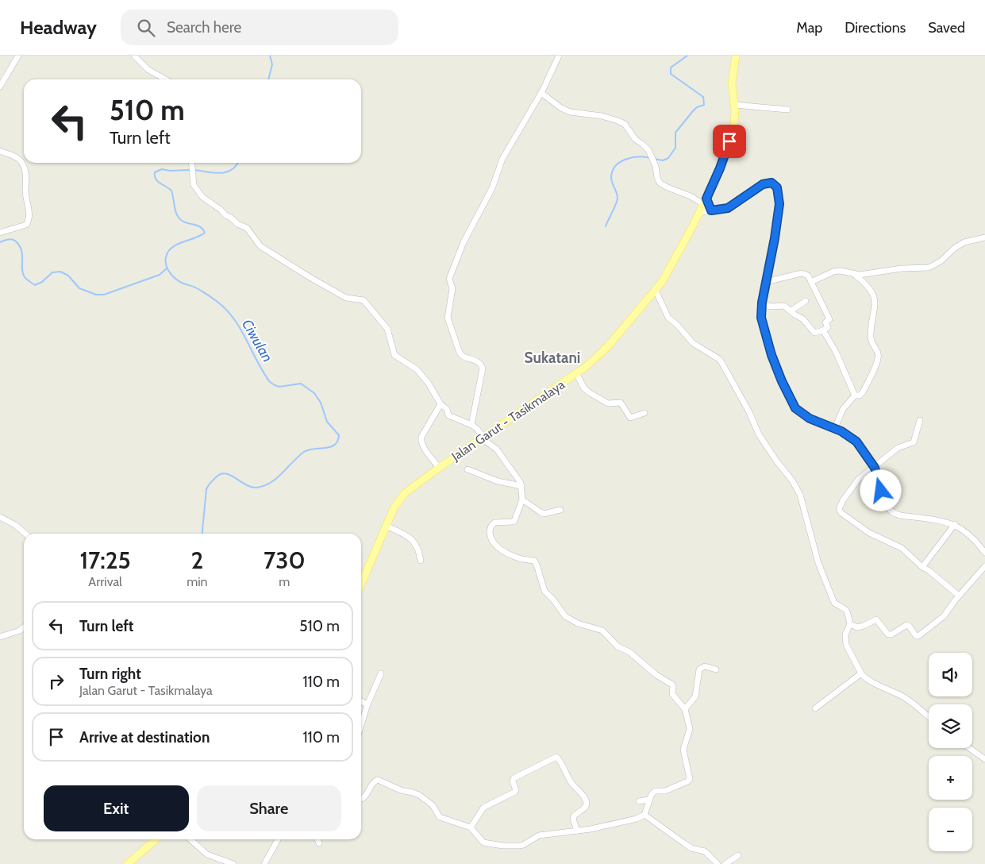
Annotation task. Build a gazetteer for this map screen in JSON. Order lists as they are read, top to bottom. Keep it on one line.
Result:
{"streets":{"main road":["Jalan Garut - Tasikmalaya"]},"districts":["Sukatani"],"water":["Ciwulan"],"page":{"header":"Headway","search":"Search here","nav":["Map","Directions","Saved"],"turn":["510 m","Turn left"],"eta":["17:25","Arrival","2","min","730","m"],"list":[{"name":"Turn left","value":"510 m"},{"name":"Turn right","note":"Jalan Garut - Tasikmalaya","value":"110 m"},{"name":"Arrive at destination","value":"110 m"}],"map_buttons":["+","−"],"buttons":["Exit","Share"]}}
